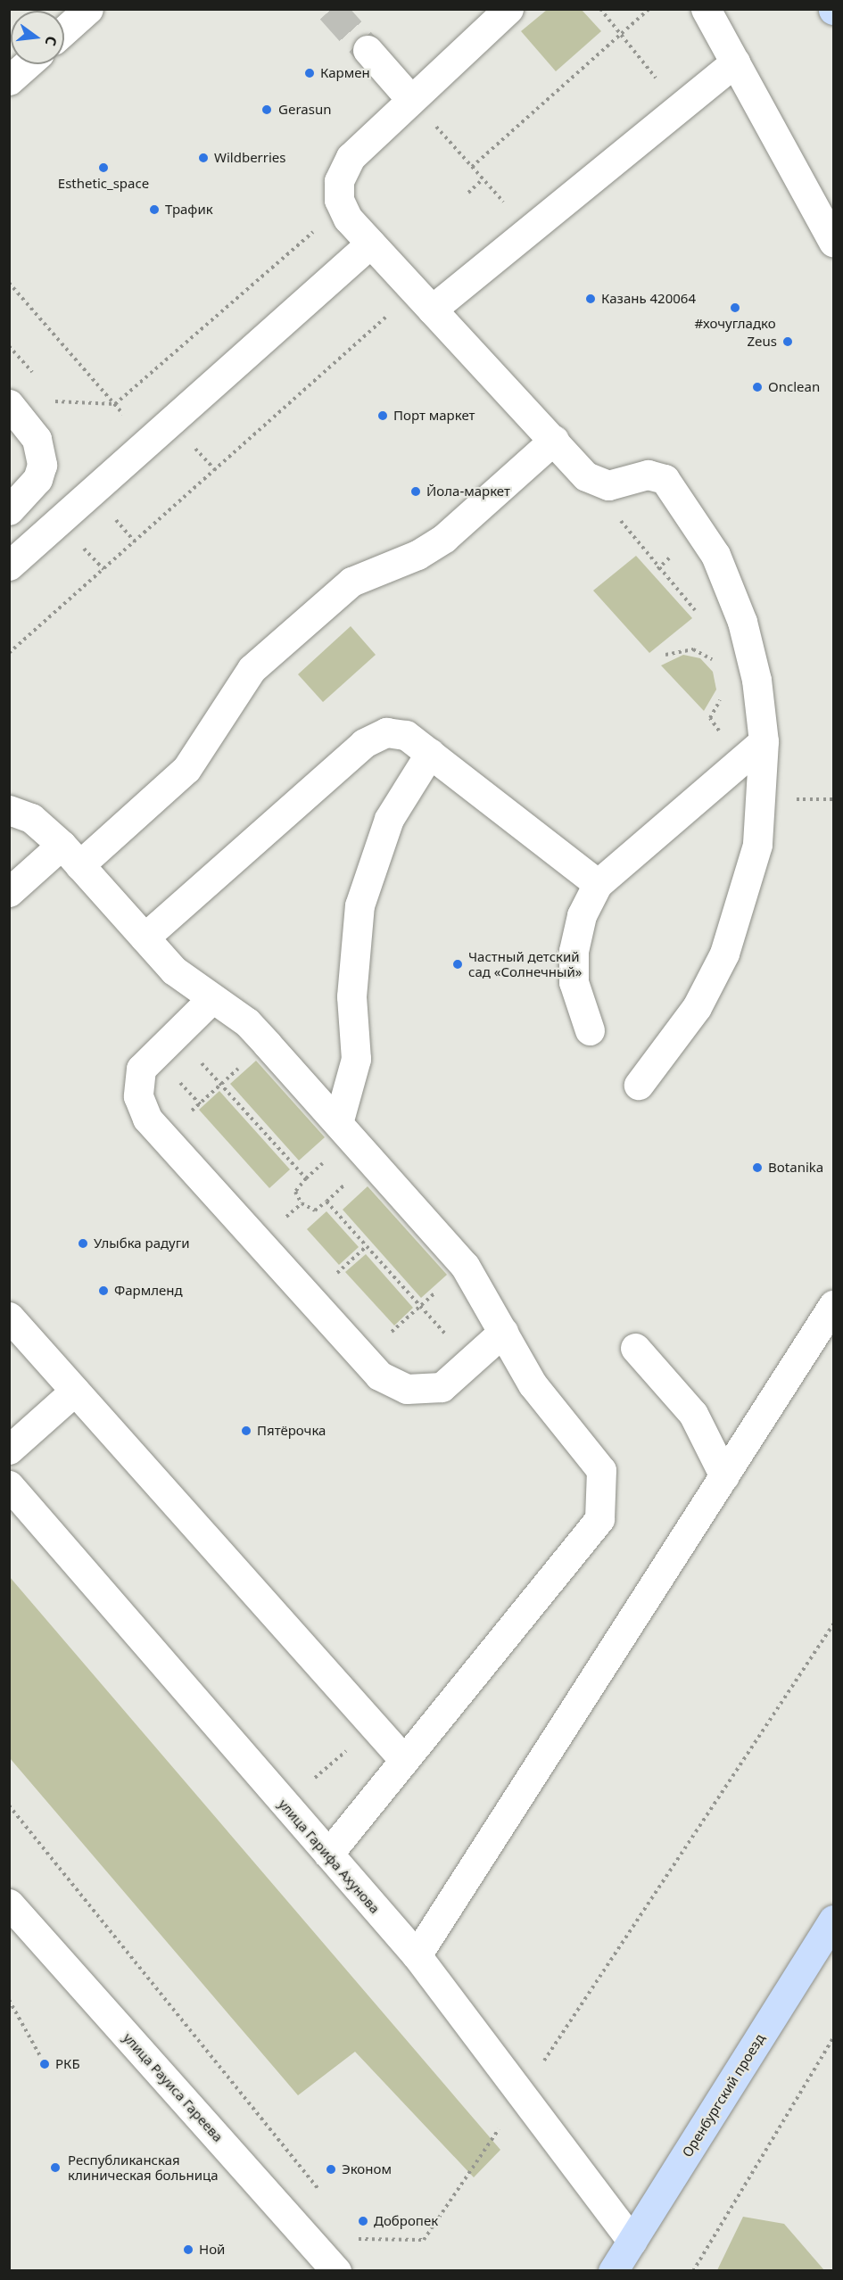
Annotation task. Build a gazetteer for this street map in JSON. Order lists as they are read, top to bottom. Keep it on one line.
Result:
{"streets":{"main road":["Оренбургский проезд"],"street":["улица Гарифа Ахунова","улица Рауиса Гареева"]},"crossings":[["улица Гарифа Ахунова","Оренбургский проезд"]],"places":["Кармен","Gerasun","Wildberries","Esthetic_space","Трафик","Казань 420064","#хочугладко","Zeus","Onclean","Порт маркет","Йола-маркет","Частный детский сад «Солнечный»","Botanika","Улыбка радуги","Фармленд","Пятёрочка","РКБ","Республиканская клиническая больница","Эконом","Добропек","Ной"],"north":"right"}
